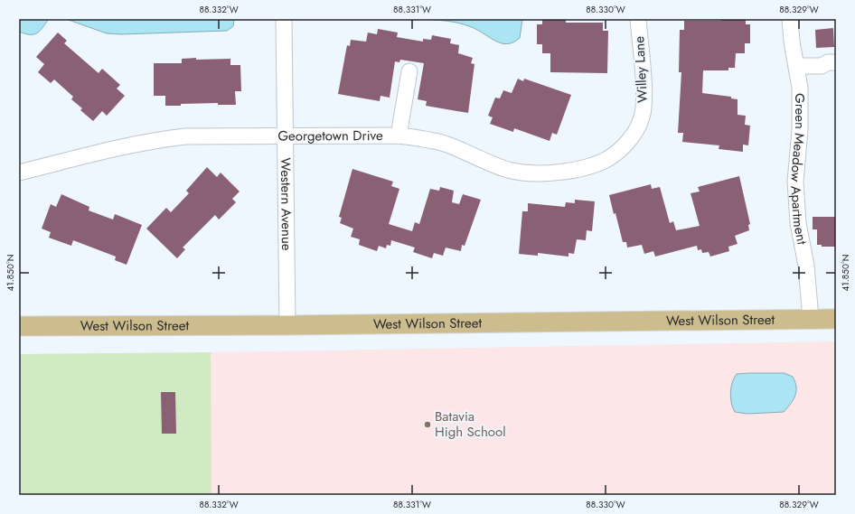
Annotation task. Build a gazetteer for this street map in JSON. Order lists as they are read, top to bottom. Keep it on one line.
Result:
{"streets":{"main road":["West Wilson Street"],"street":["Willey Lane","Georgetown Drive","Green Meadow Apartment","Western Avenue"]},"crossings":[["Willey Lane","Georgetown Drive"],["Georgetown Drive","Western Avenue"],["Green Meadow Apartment","West Wilson Street"],["Western Avenue","West Wilson Street"]],"places":["Batavia High School"],"coordinates":["88.332°W","88.331°W","88.330°W","88.329°W","41.850°N"]}
